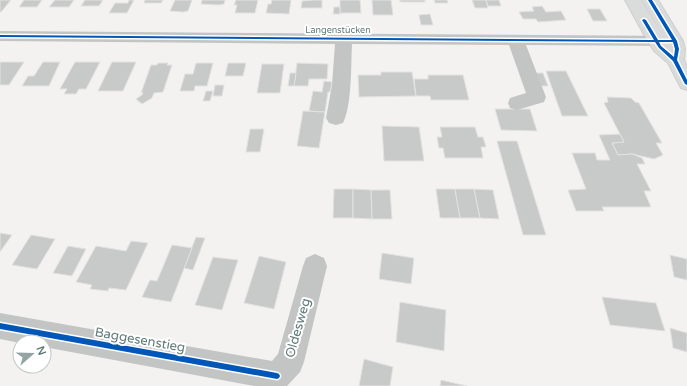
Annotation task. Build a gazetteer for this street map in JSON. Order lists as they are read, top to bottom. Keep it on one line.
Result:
{"streets":{"street":["Langenstücken","Oldesweg","Baggesenstieg"]},"crossings":[["Oldesweg","Baggesenstieg"]],"north":"right"}
